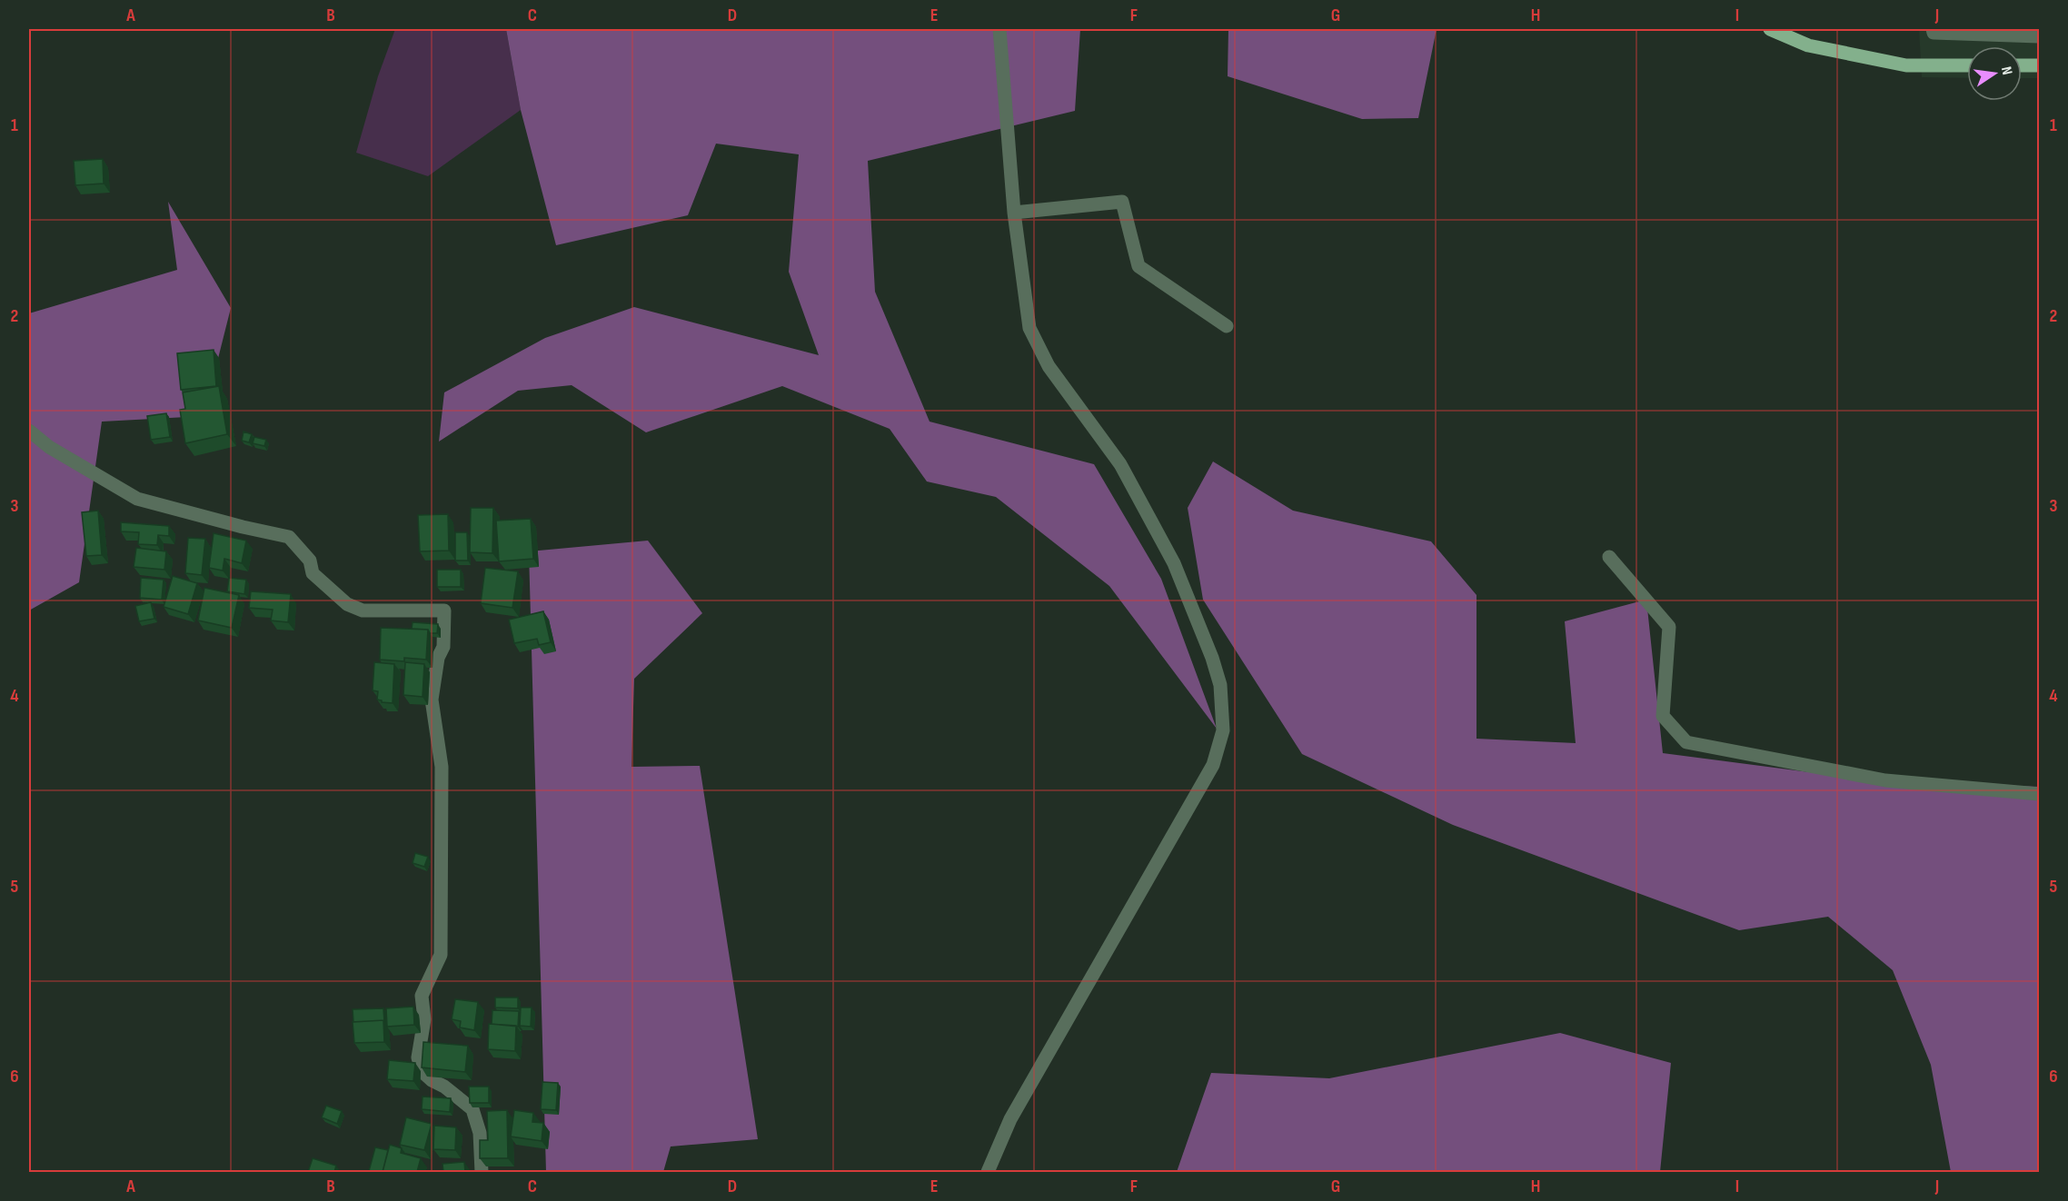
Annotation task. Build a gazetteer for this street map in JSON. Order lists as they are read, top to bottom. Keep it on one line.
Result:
{"north":"right","grid":{"columns":["A","B","C","D","E","F","G","H","I","J"],"rows":["1","2","3","4","5","6"]}}
